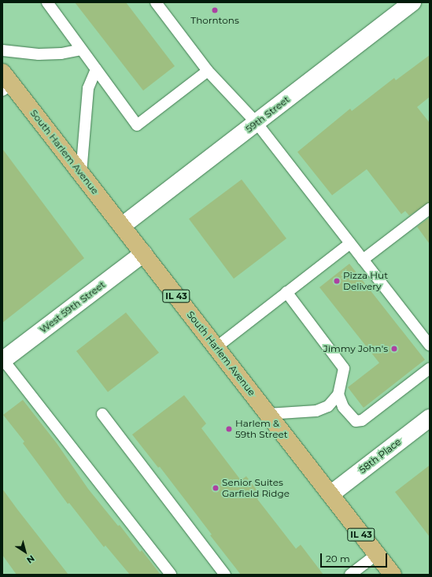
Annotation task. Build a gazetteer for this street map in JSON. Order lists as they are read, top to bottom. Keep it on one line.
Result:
{"streets":{"main road":["South Harlem Avenue","IL 43"],"street":["59th Street","West 59th Street","58th Place"]},"crossings":[["59th Street","South Harlem Avenue"],["South Harlem Avenue","West 59th Street"],["South Harlem Avenue","58th Place"]],"places":["Thorntons","Pizza Hut Delivery","Jimmy John's","Harlem & 59th Street","Senior Suites Garfield Ridge"],"scale_bar":"20 m","north":"bottom right"}
